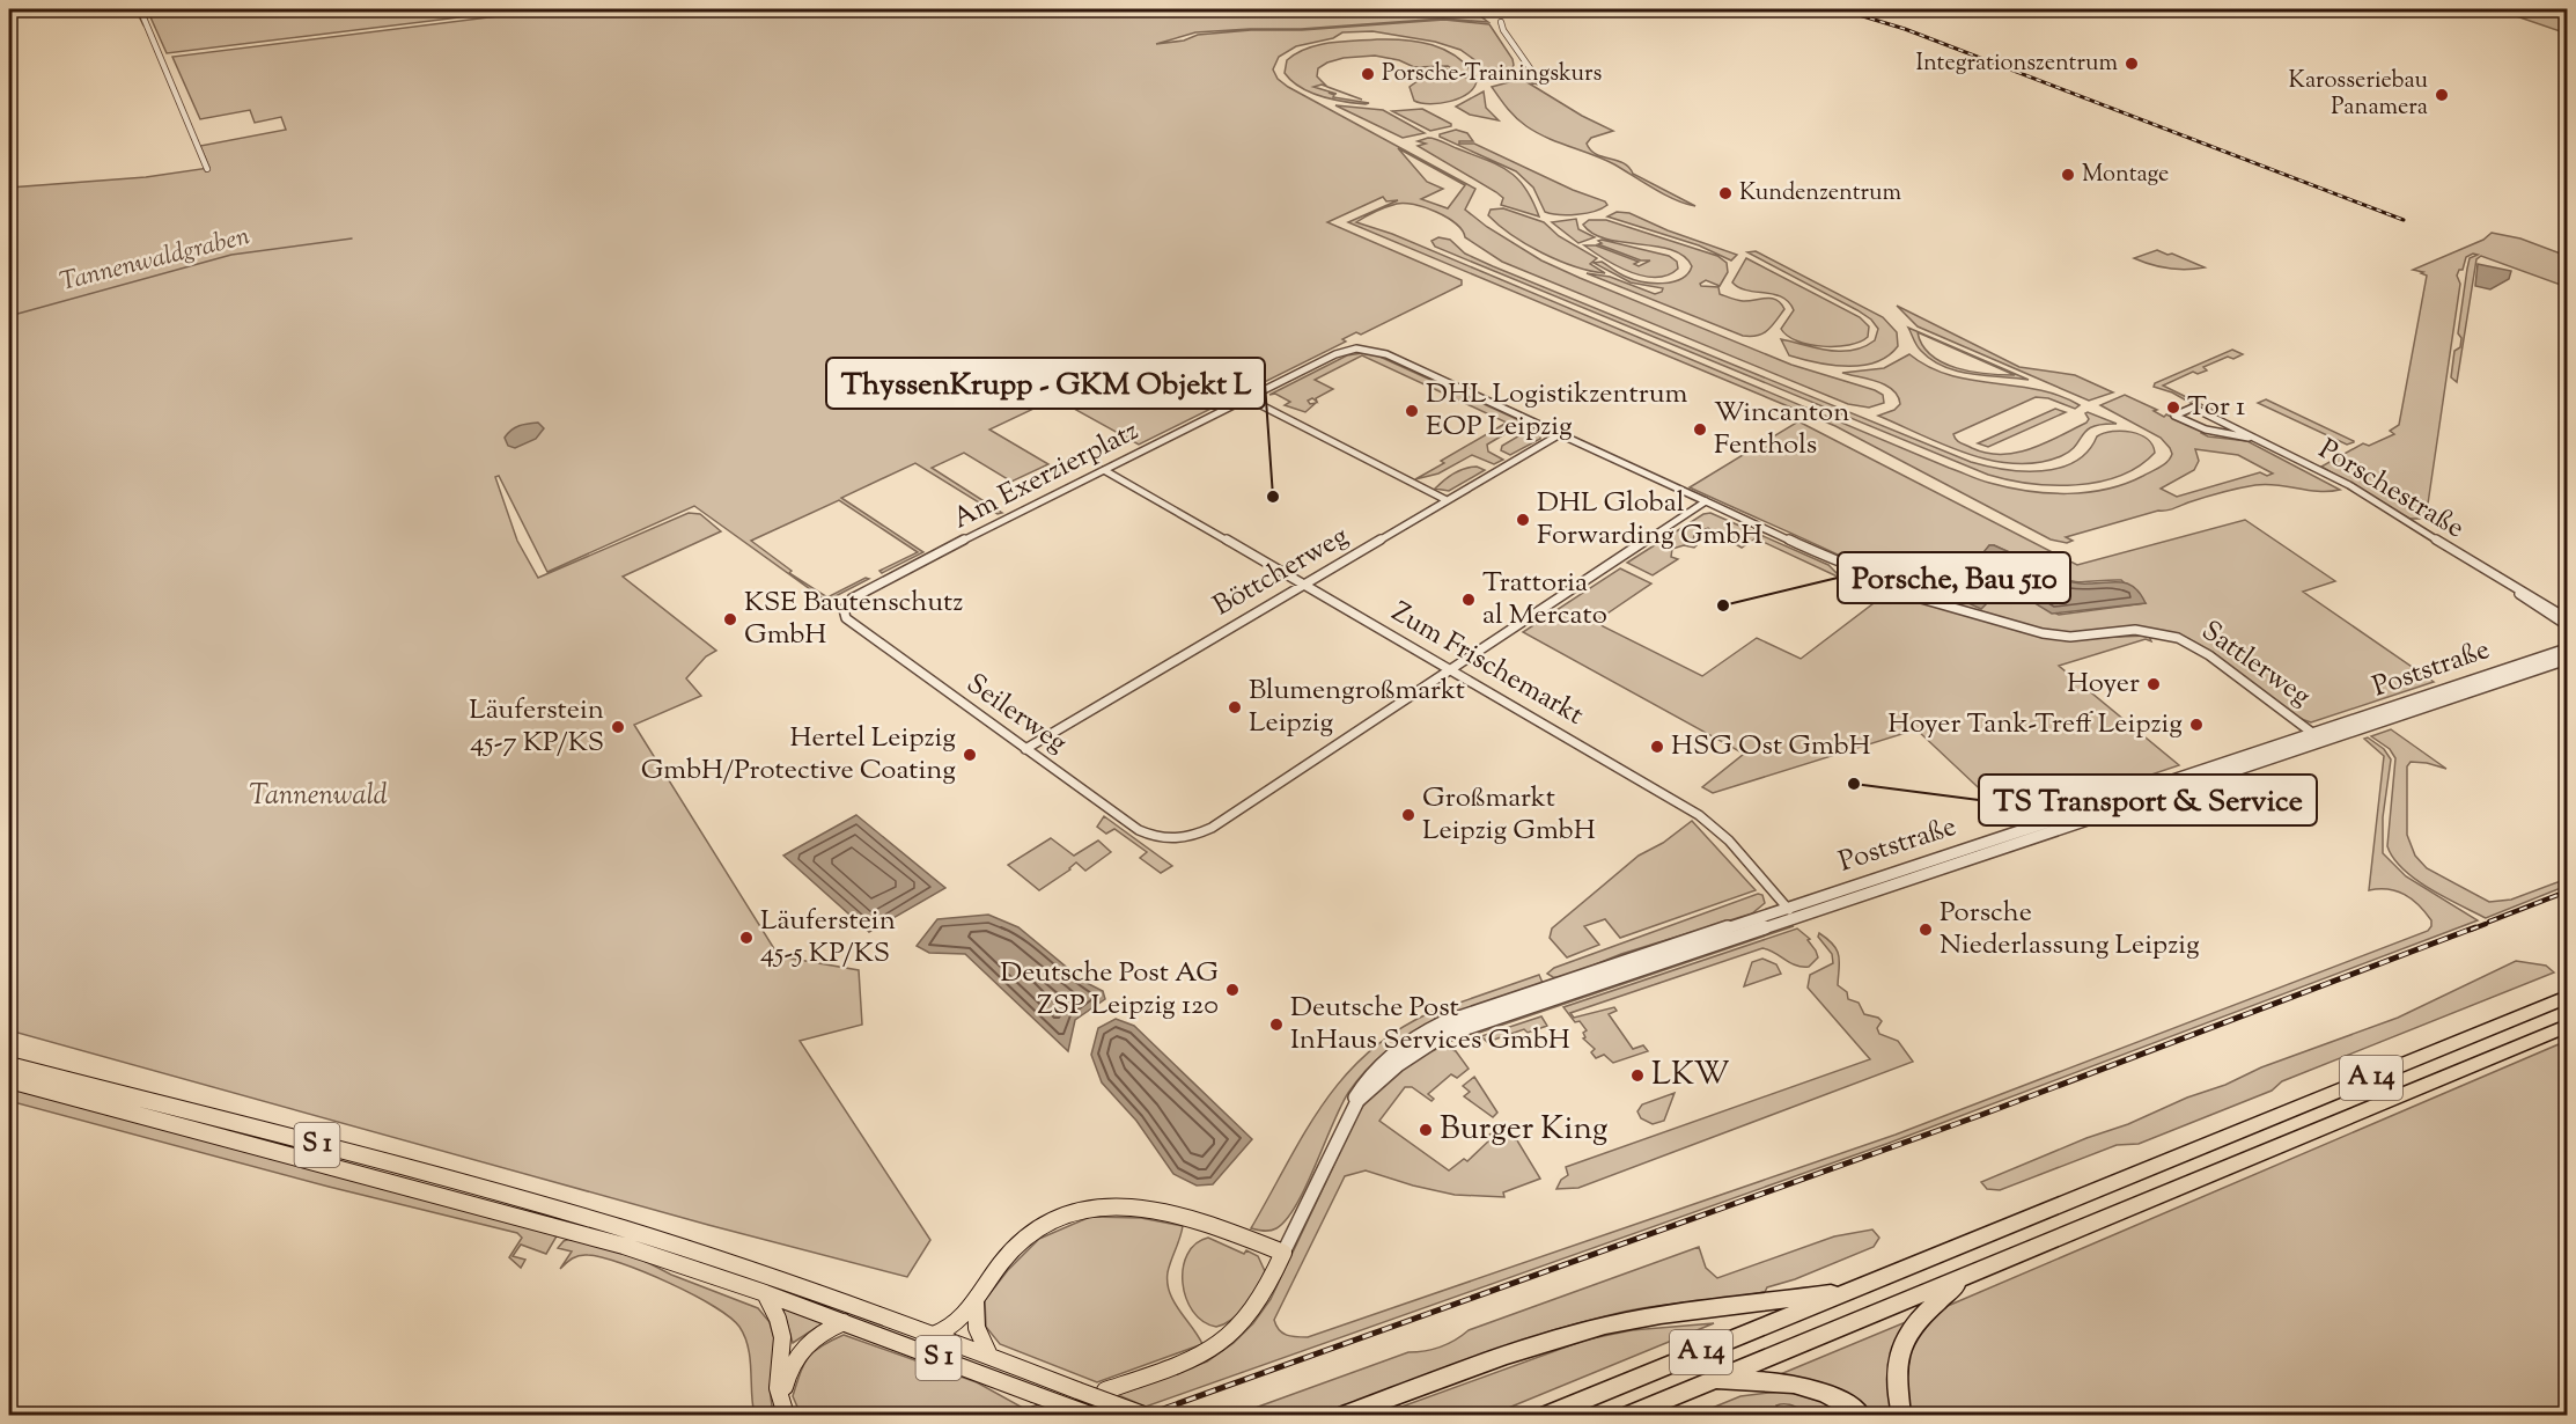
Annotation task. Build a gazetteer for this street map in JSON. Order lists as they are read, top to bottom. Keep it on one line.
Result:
{"streets":{"highway":["A 14"],"main road":["S 1"],"street":["Am Exerzierplatz","Porschestraße","Böttcherweg","Zum Frischemarkt","Sattlerweg","Poststraße","Seilerweg"]},"crossings":[["Am Exerzierplatz","Zum Frischemarkt"],["Am Exerzierplatz","Sattlerweg"],["Am Exerzierplatz","Seilerweg"],["Böttcherweg","Zum Frischemarkt"],["Böttcherweg","Sattlerweg"],["Böttcherweg","Seilerweg"],["Zum Frischemarkt","Poststraße"],["Zum Frischemarkt","Seilerweg"],["Sattlerweg","Poststraße"]],"water":["Tannenwaldgraben"],"parks":["Tannenwald"],"places":["Integrationszentrum","Porsche-Trainingskurs","Karosseriebau Panamera","Montage","Kundenzentrum","Tor 1","DHL Logistikzentrum EOP Leipzig","Wincanton Fenthols","ThyssenKrupp - GKM Objekt L","DHL Global Forwarding GmbH","Trattoria al Mercato","Porsche, Bau 510","KSE Bautenschutz GmbH","Hoyer","Blumengroßmarkt Leipzig","Hoyer Tank-Treff Leipzig","Läuferstein 45-7 KP/KS","HSG Ost GmbH","Hertel Leipzig GmbH/Protective Coating","TS Transport & Service","Großmarkt Leipzig GmbH","Porsche Niederlassung Leipzig","Läuferstein 45-5 KP/KS","Deutsche Post AG ZSP Leipzig 120","Deutsche Post InHaus Services GmbH","LKW","Burger King"]}
